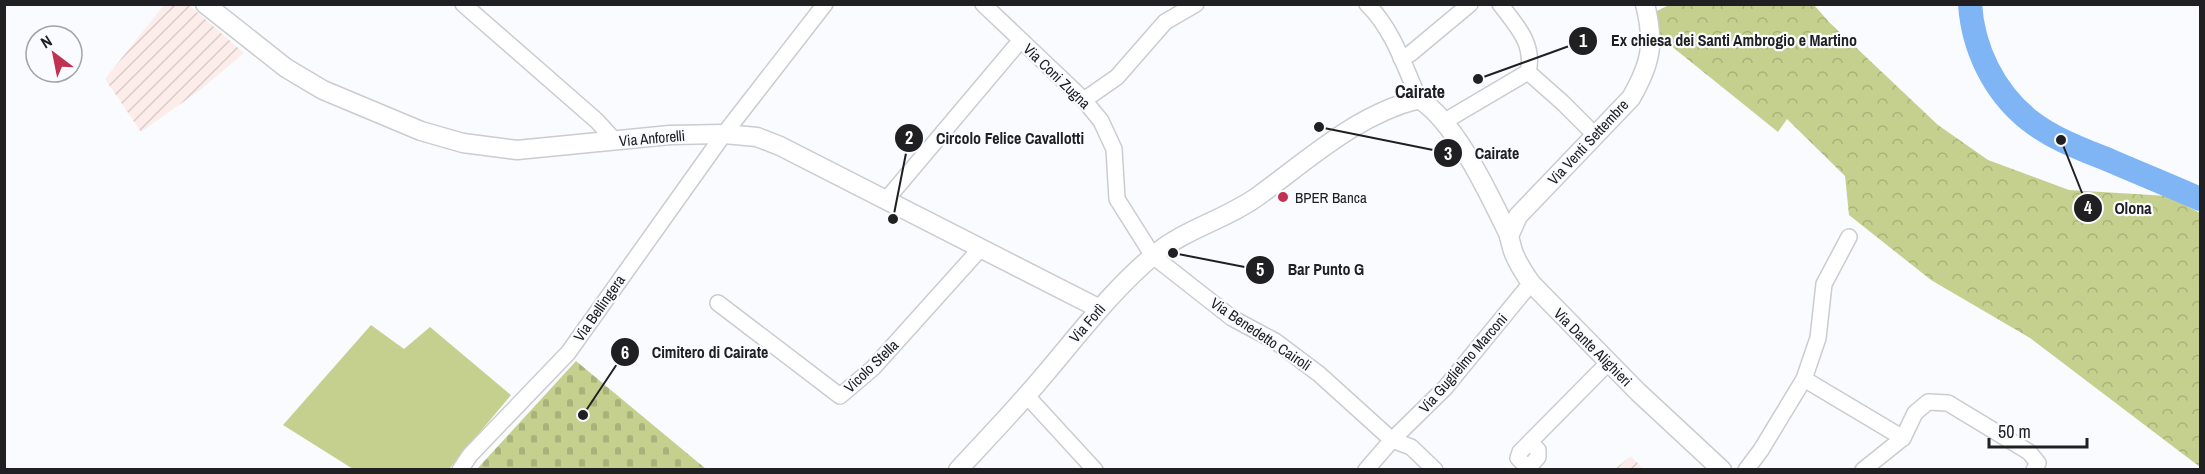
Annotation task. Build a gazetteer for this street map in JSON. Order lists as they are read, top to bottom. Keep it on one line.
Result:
{"streets":{"street":["Via Coni Zugna","Via Anforelli","Via Venti Settembre","Via Bellingera","Via Forlì","Via Benedetto Cairoli","Via Dante Alighieri","Via Guglielmo Marconi","Vicolo Stella"]},"crossings":[["Via Coni Zugna","Via Forlì"],["Via Coni Zugna","Via Benedetto Cairoli"],["Via Anforelli","Via Bellingera"],["Via Anforelli","Via Forlì"],["Via Anforelli","Vicolo Stella"],["Via Venti Settembre","Via Dante Alighieri"],["Via Forlì","Via Benedetto Cairoli"],["Via Forlì","Via Dante Alighieri"],["Via Benedetto Cairoli","Via Guglielmo Marconi"],["Via Dante Alighieri","Via Guglielmo Marconi"]],"districts":["Cairate"],"places":["Ex chiesa dei Santi Ambrogio e Martino","Cairate","Olona","BPER Banca","Circolo Felice Cavallotti","Bar Punto G","Cimitero di Cairate"],"scale_bar":"50 m","north":"top left"}
